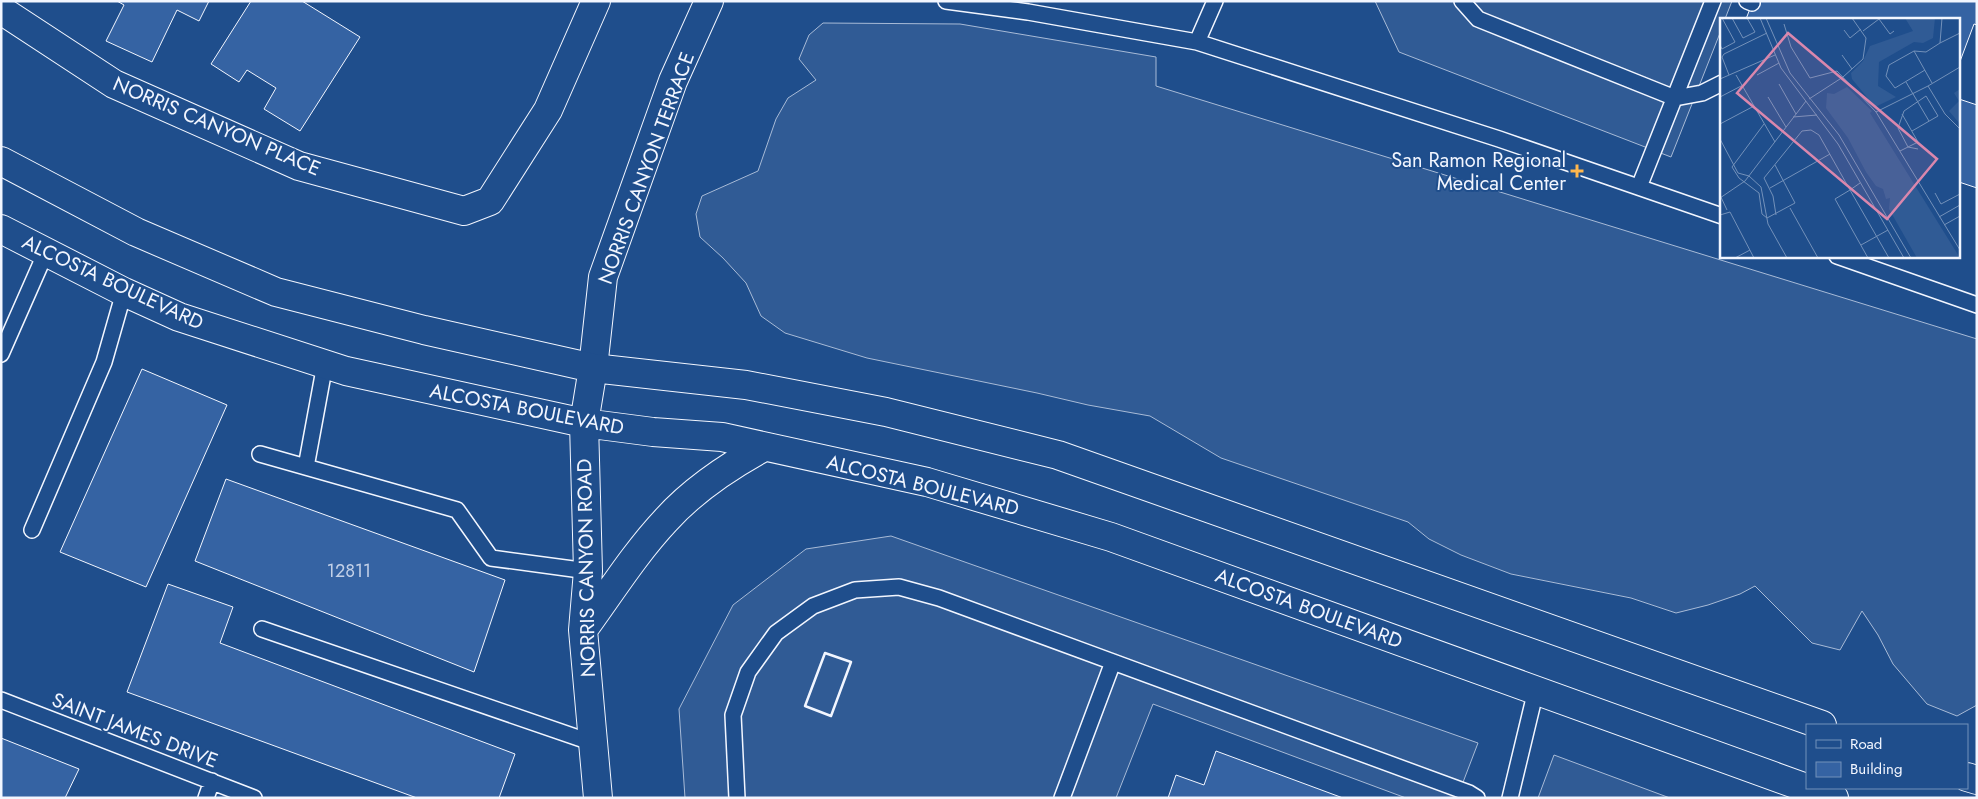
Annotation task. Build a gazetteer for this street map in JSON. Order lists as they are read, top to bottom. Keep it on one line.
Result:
{"streets":{"main road":["NORRIS CANYON PLACE","NORRIS CANYON TERRACE","ALCOSTA BOULEVARD","NORRIS CANYON ROAD"],"lane":["SAINT JAMES DRIVE"]},"crossings":[["NORRIS CANYON TERRACE","NORRIS CANYON ROAD"],["ALCOSTA BOULEVARD","NORRIS CANYON ROAD"]],"places":{"health":["San Ramon Regional Medical Center"]},"house_numbers":["12811"],"legend":["Road","Building"]}
